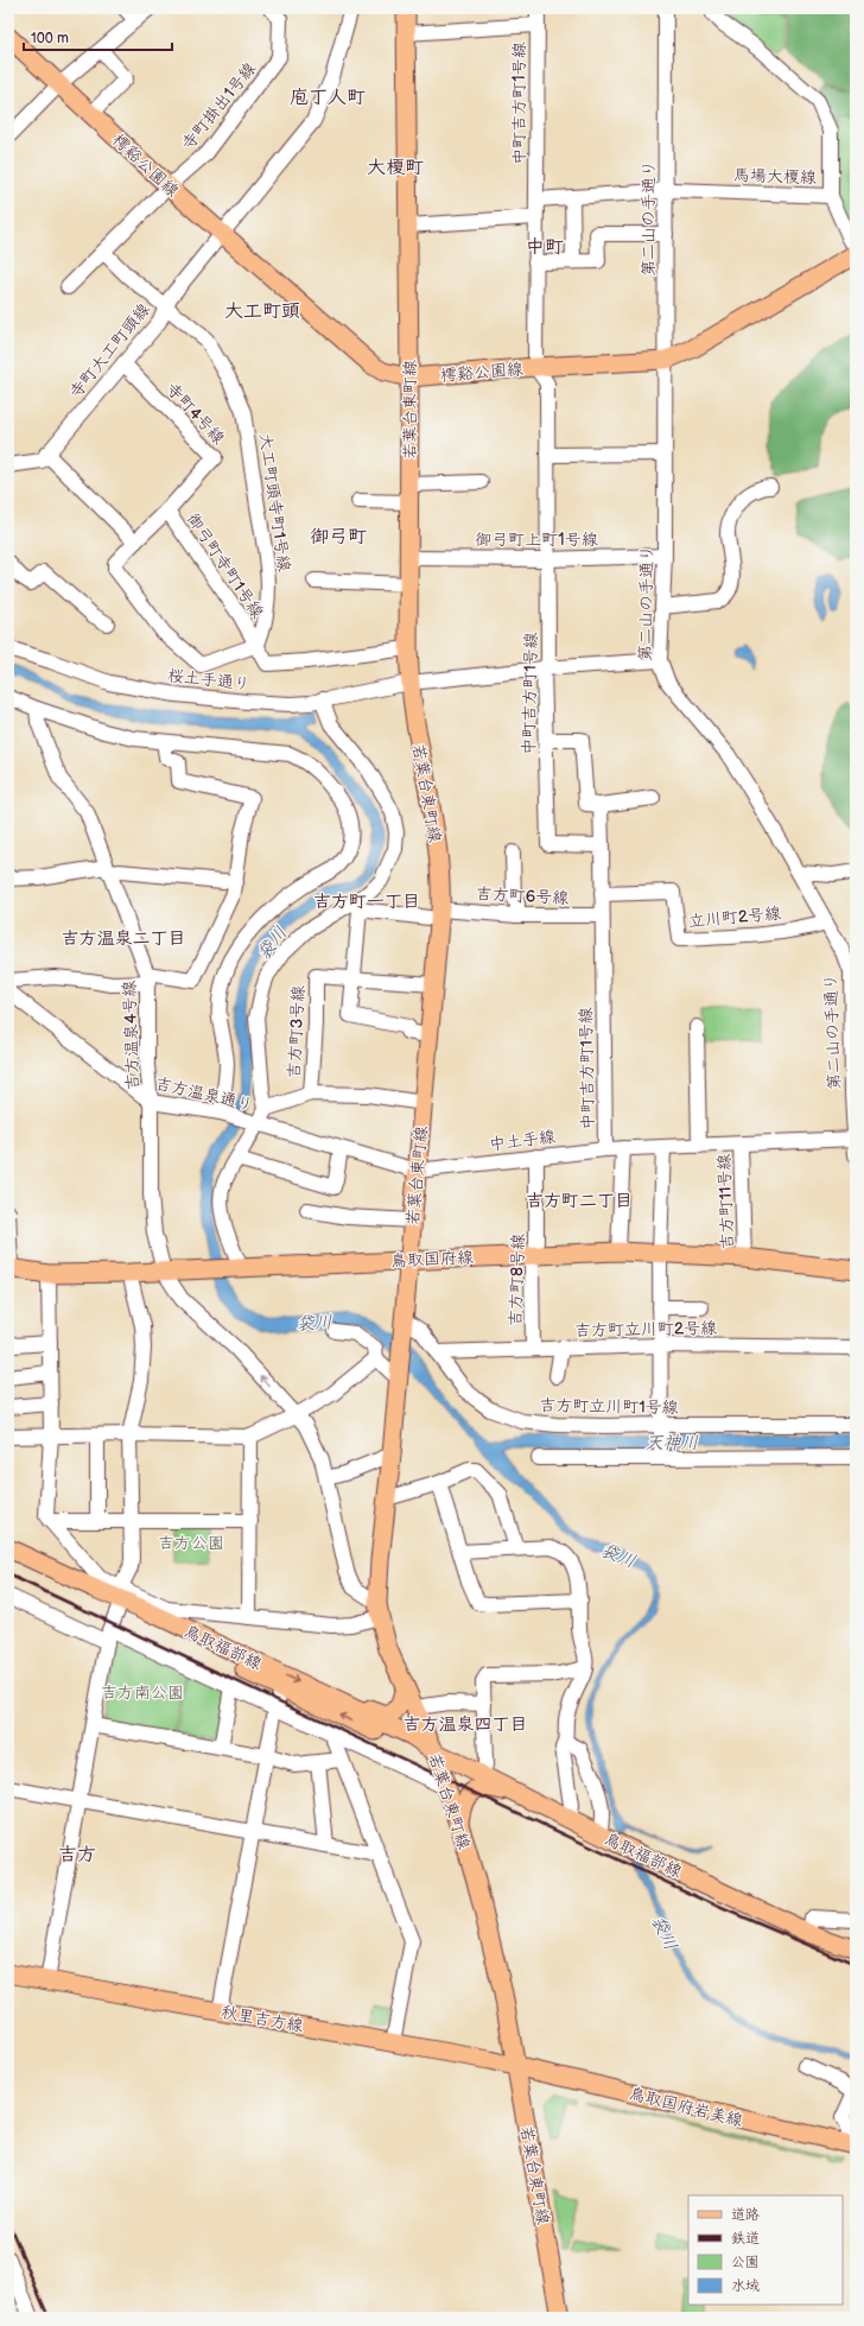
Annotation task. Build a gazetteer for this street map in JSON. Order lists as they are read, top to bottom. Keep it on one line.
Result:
{"streets":{"main road":["樗谿公園線","若葉台東町線","鳥取国府線","鳥取福部線","秋里吉方線","鳥取国府岩美線"],"street":["中町吉方町1号線","寺町掛出1号線","馬場大榎線","第二山の手通り","寺町大工町頭線","寺町4号線","大工町頭寺町1号線","御弓町上町1号線","御弓町寺町1号線","桜土手通り","吉方町6号線","立川町2号線","吉方町3号線","吉方温泉4号線","吉方温泉通り","中土手線","吉方町11号線","吉方町8号線","吉方町立川町2号線","吉方町立川町1号線"]},"crossings":[["中町吉方町1号線","樗谿公園線"],["中町吉方町1号線","馬場大榎線"],["中町吉方町1号線","御弓町上町1号線"],["中町吉方町1号線","桜土手通り"],["中町吉方町1号線","吉方町6号線"],["中町吉方町1号線","立川町2号線"],["中町吉方町1号線","中土手線"],["寺町掛出1号線","樗谿公園線"],["樗谿公園線","第二山の手通り"],["樗谿公園線","寺町大工町頭線"],["樗谿公園線","若葉台東町線"],["馬場大榎線","第二山の手通り"],["第二山の手通り","御弓町上町1号線"],["第二山の手通り","桜土手通り"],["第二山の手通り","立川町2号線"],["第二山の手通り","中土手線"],["寺町大工町頭線","寺町4号線"],["寺町大工町頭線","大工町頭寺町1号線"],["若葉台東町線","御弓町上町1号線"],["若葉台東町線","御弓町寺町1号線"],["若葉台東町線","桜土手通り"],["若葉台東町線","吉方町6号線"],["若葉台東町線","吉方町3号線"],["若葉台東町線","吉方温泉4号線"],["若葉台東町線","中土手線"],["若葉台東町線","鳥取国府線"],["若葉台東町線","吉方町立川町1号線"],["若葉台東町線","鳥取福部線"],["若葉台東町線","秋里吉方線"],["若葉台東町線","鳥取国府岩美線"],["寺町4号線","御弓町寺町1号線"],["大工町頭寺町1号線","御弓町寺町1号線"],["吉方温泉4号線","吉方温泉通り"],["吉方温泉4号線","鳥取国府線"],["吉方温泉通り","中土手線"],["中土手線","吉方町11号線"],["中土手線","吉方町8号線"],["吉方町11号線","鳥取国府線"],["鳥取国府線","吉方町8号線"],["吉方町8号線","吉方町立川町2号線"],["吉方町立川町2号線","吉方町立川町1号線"],["秋里吉方線","鳥取国府岩美線"]],"districts":["庖丁人町","大榎町","中町","大工町頭","御弓町","吉方町一丁目","吉方温泉二丁目","吉方町二丁目","吉方温泉四丁目","吉方"],"water":["袋川","天神川"],"parks":["吉方公園","吉方南公園"],"legend":["道路","鉄道","公園","水域"],"scale_bar":"100 m"}
